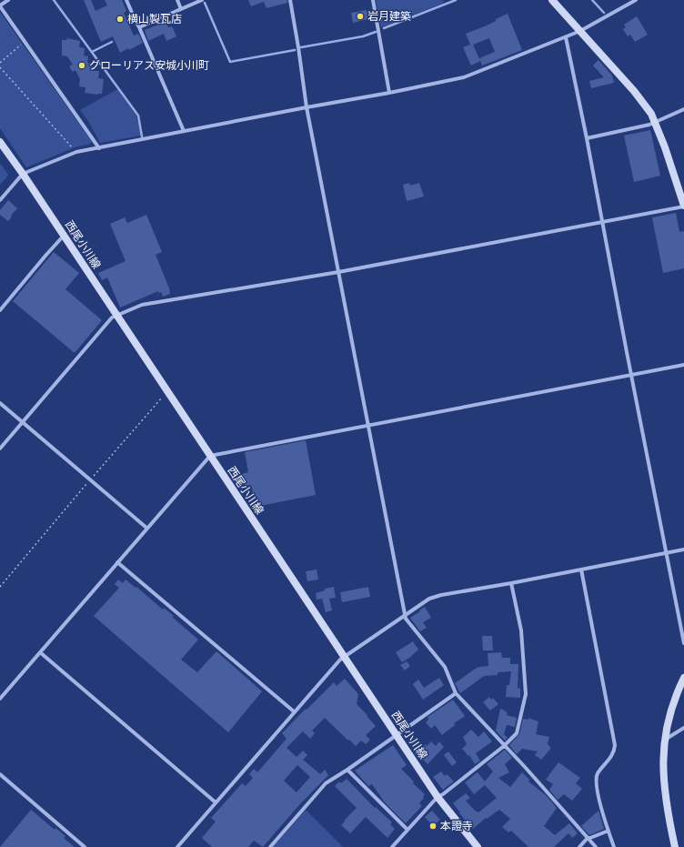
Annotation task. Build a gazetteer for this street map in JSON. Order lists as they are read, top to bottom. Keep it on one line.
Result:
{"streets":{"main road":["西尾小川線"]},"places":["岩月建築","横山製瓦店","グローリアス安城小川町","本證寺"]}
